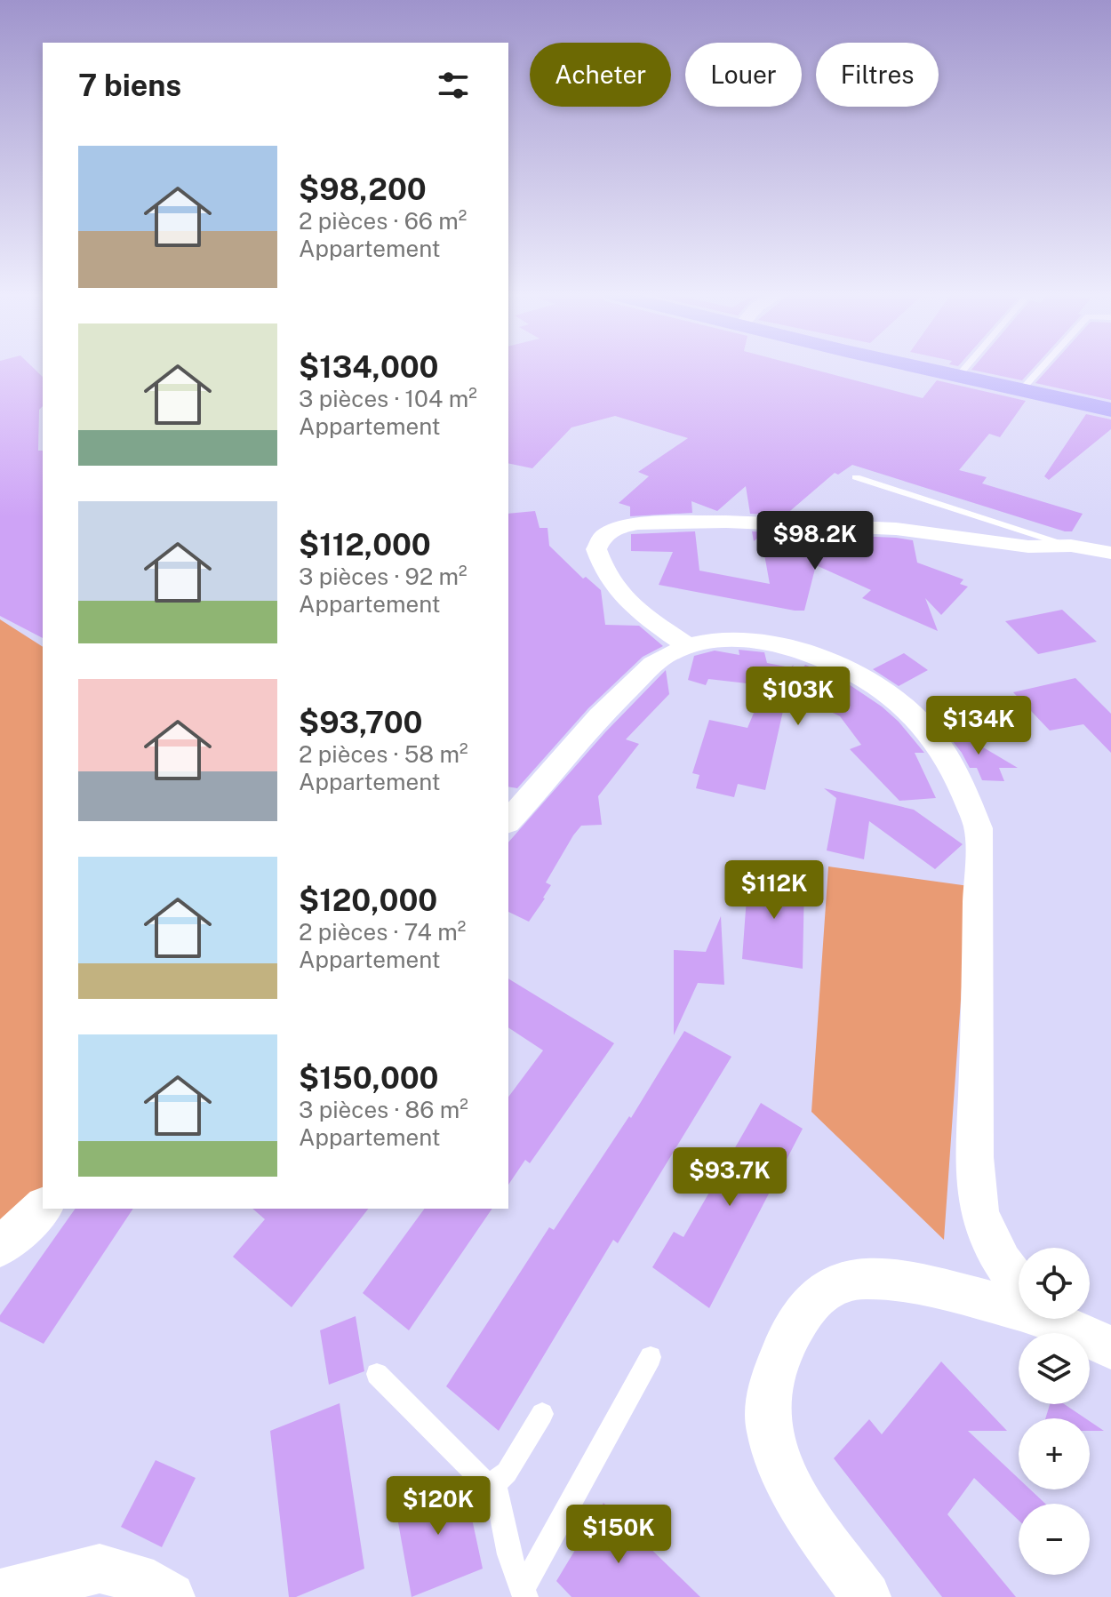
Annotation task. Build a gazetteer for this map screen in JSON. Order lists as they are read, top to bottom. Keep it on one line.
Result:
{"page":{"chip":["Acheter","Louer","Filtres"],"heading":"7 biens","list":[{"name":"$98,200","note":"2 pièces · 66 m² · Appartement"},{"name":"$134,000","note":"3 pièces · 104 m² · Appartement"},{"name":"$112,000","note":"3 pièces · 92 m² · Appartement"},{"name":"$93,700","note":"2 pièces · 58 m² · Appartement"},{"name":"$120,000","note":"2 pièces · 74 m² · Appartement"},{"name":"$150,000","note":"3 pièces · 86 m² · Appartement"}],"price":["$98.2K","$103K","$134K","$112K","$93.7K","$120K","$150K"],"map_buttons":["+","−"]}}
